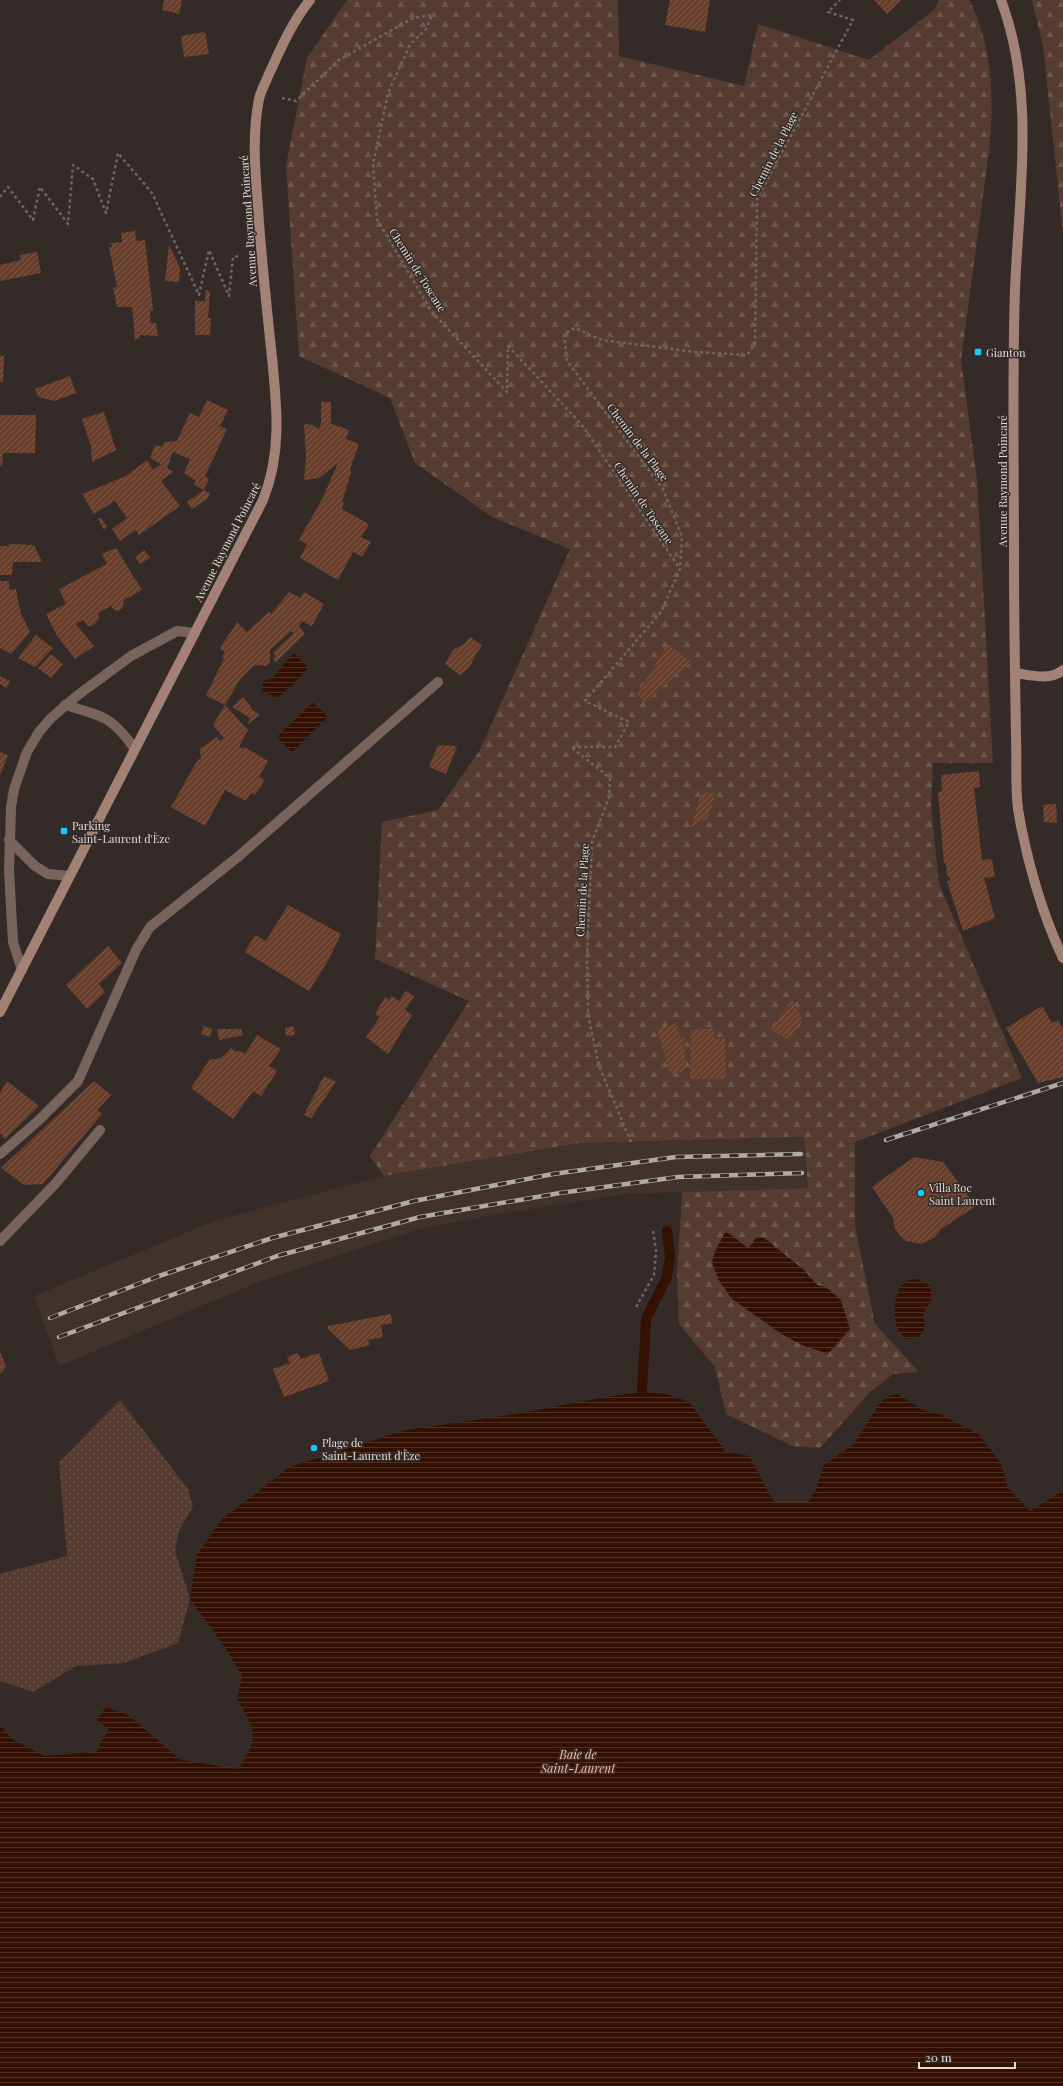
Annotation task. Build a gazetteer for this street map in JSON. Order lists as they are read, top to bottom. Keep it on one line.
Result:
{"streets":{"main road":["Avenue Raymond Poincaré"],"path":["Chemin de la Plage","Chemin de Toscane"]},"crossings":[["Chemin de la Plage","Chemin de Toscane"],["Avenue Raymond Poincaré","Chemin de Toscane"]],"water":["Baie de Saint-Laurent"],"places":{"transit":["Gianton","Parking Saint-Laurent d'Èze"],"other":["Villa Roc Saint Laurent","Plage de Saint-Laurent d'Èze"]},"scale_bar":"20 m"}
